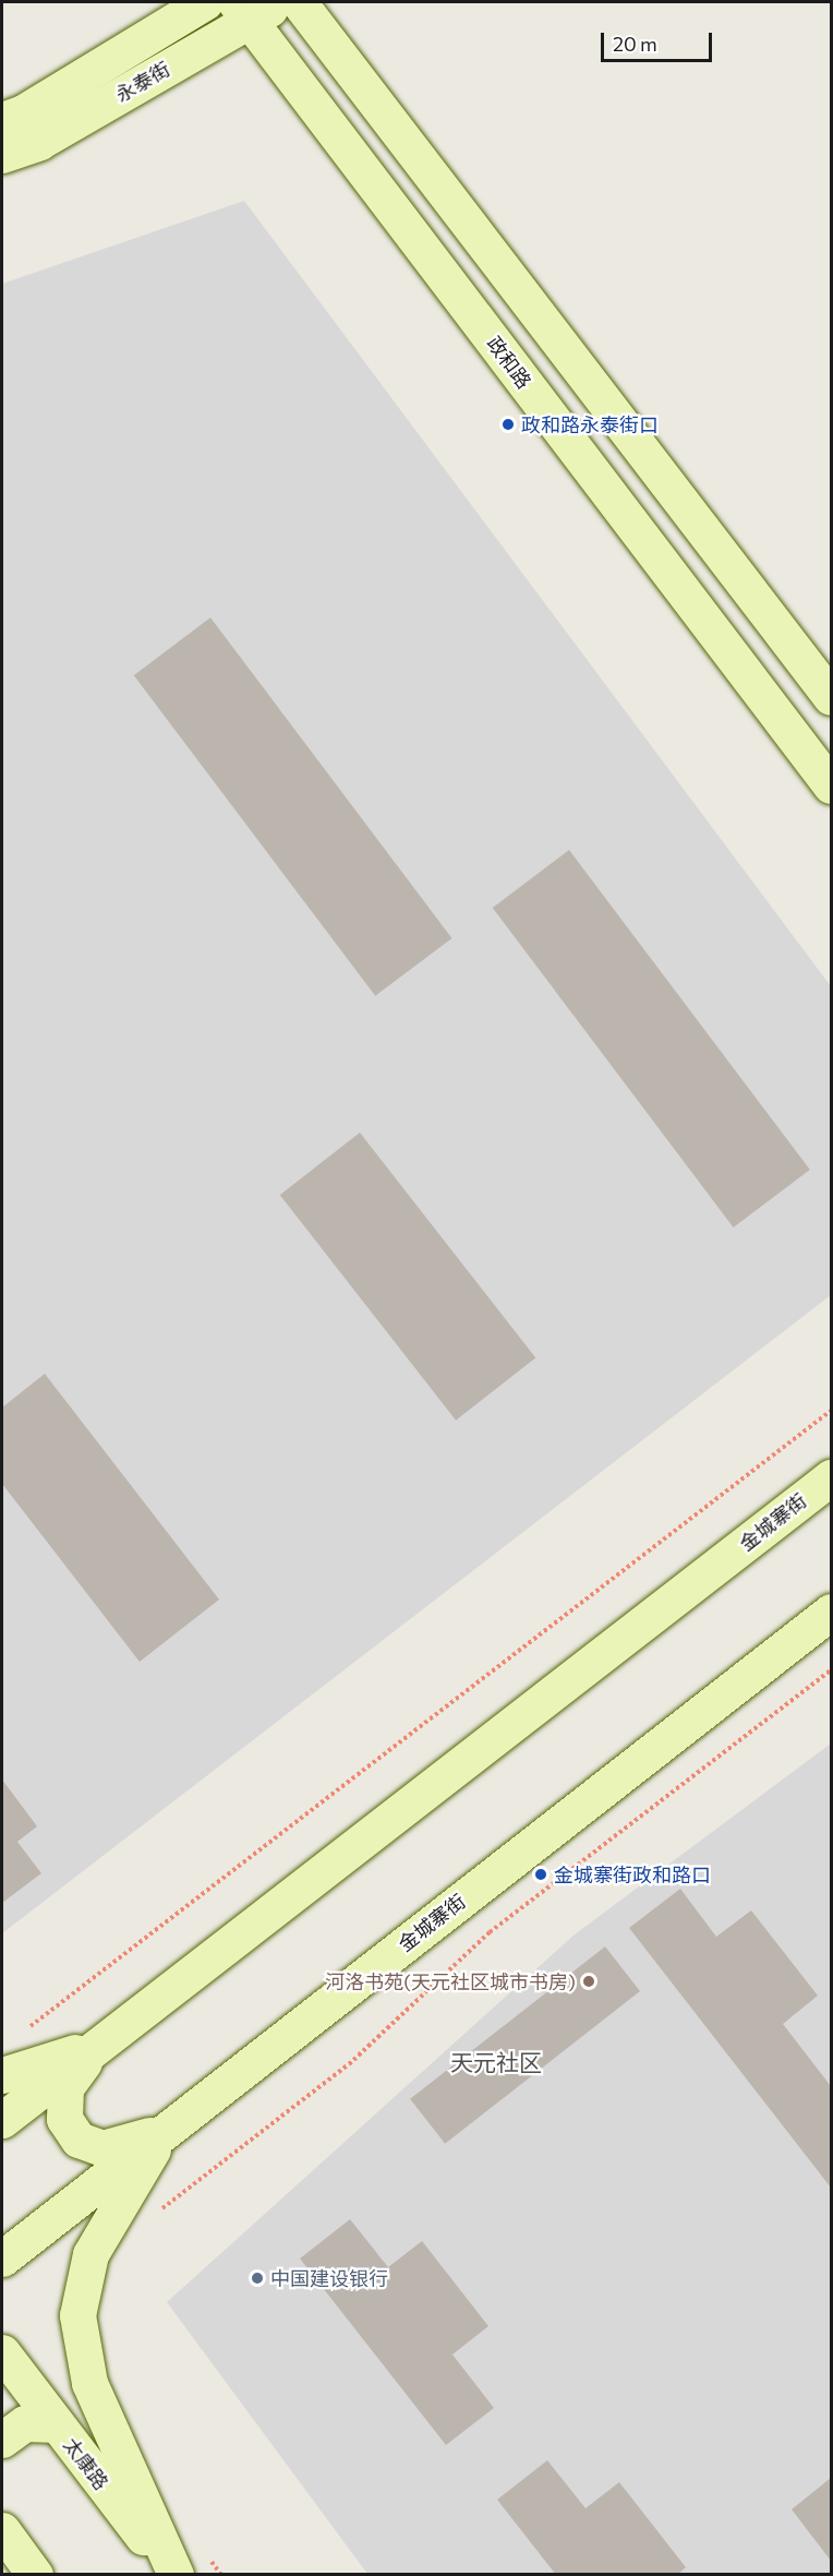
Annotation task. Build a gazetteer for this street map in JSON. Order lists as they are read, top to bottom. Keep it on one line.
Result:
{"streets":{"main road":["永泰街","政和路","金城寨街","太康路"]},"crossings":[["永泰街","政和路"]],"districts":["天元社区"],"places":["政和路永泰街口","金城寨街政和路口","河洛书苑(天元社区城市书房)","中国建设银行"],"scale_bar":"20 m"}
